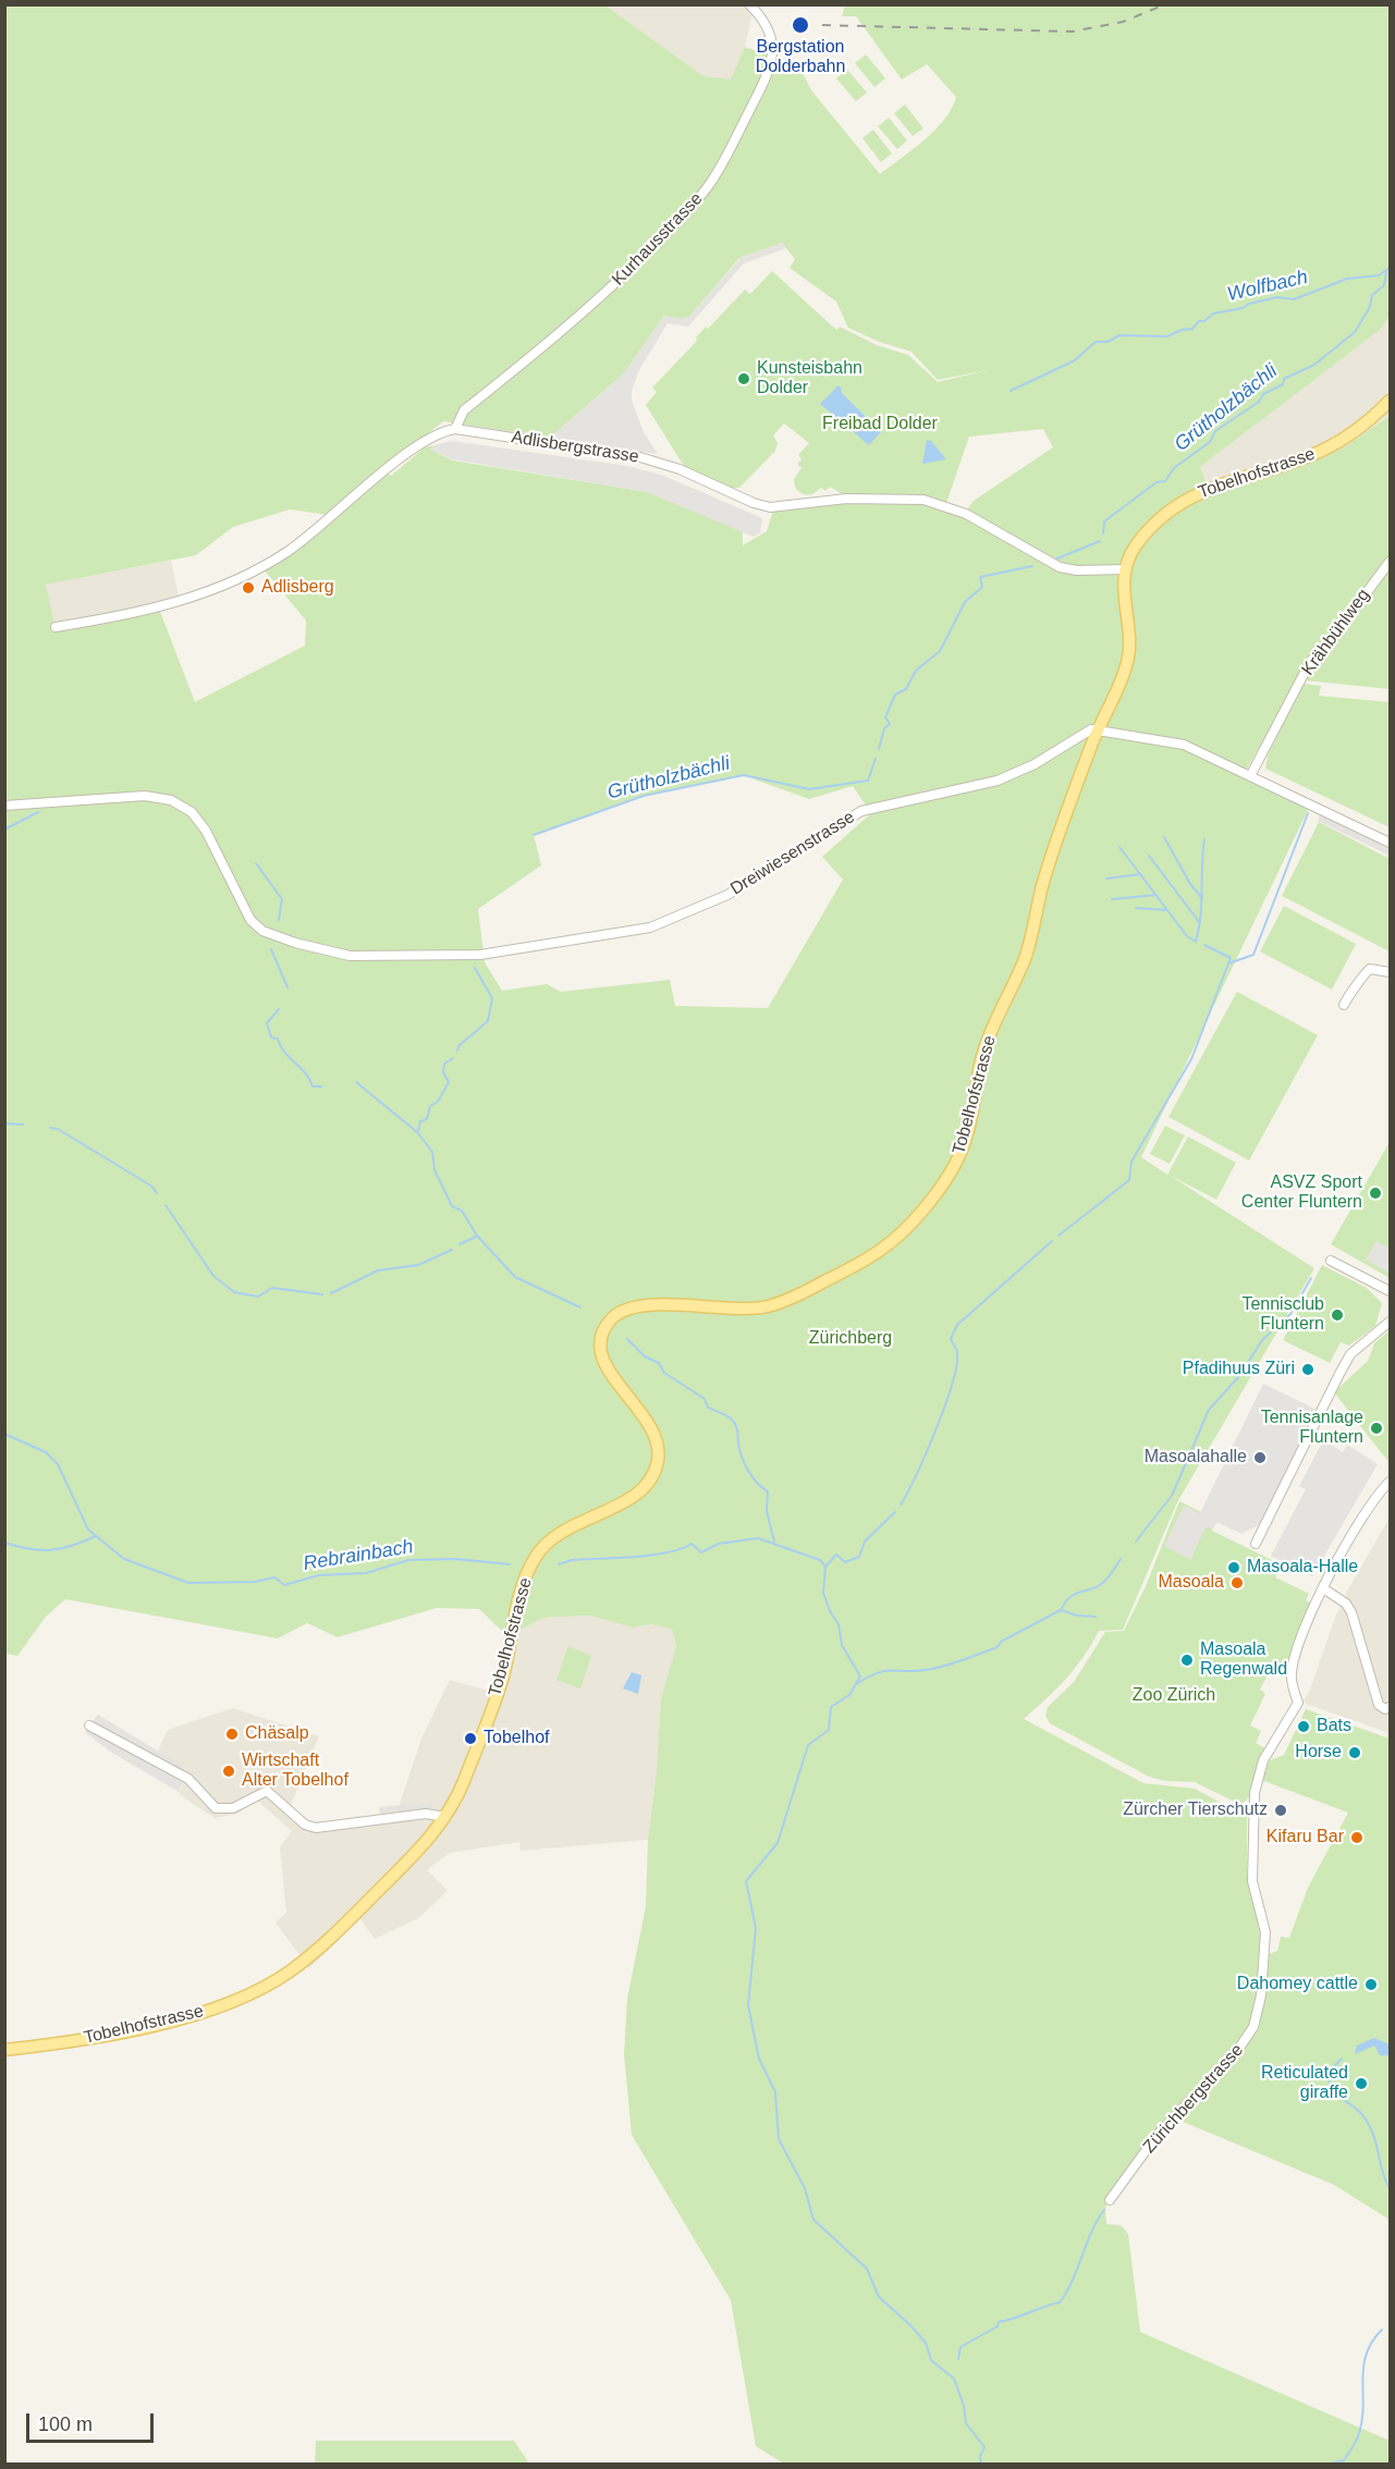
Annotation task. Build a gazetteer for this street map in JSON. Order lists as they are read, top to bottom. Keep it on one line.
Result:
{"streets":{"main road":["Tobelhofstrasse"],"street":["Kurhausstrasse","Adlisbergstrasse","Krähbühlweg","Dreiwiesenstrasse","Zürichbergstrasse"]},"crossings":[["Kurhausstrasse","Adlisbergstrasse"],["Adlisbergstrasse","Tobelhofstrasse"],["Tobelhofstrasse","Dreiwiesenstrasse"]],"water":["Wolfbach","Grütholzbächli","Rebrainbach"],"parks":["Freibad Dolder","Zürichberg","Zoo Zürich"],"places":["Bergstation Dolderbahn","Kunsteisbahn Dolder","Adlisberg","ASVZ Sport Center Fluntern","Tennisclub Fluntern","Pfadihuus Züri","Tennisanlage Fluntern","Masoalahalle","Masoala-Halle","Masoala","Masoala Regenwald","Bats","Chäsalp","Tobelhof","Horse","Wirtschaft Alter Tobelhof","Zürcher Tierschutz","Kifaru Bar","Dahomey cattle","Reticulated giraffe"],"scale_bar":"100 m"}
